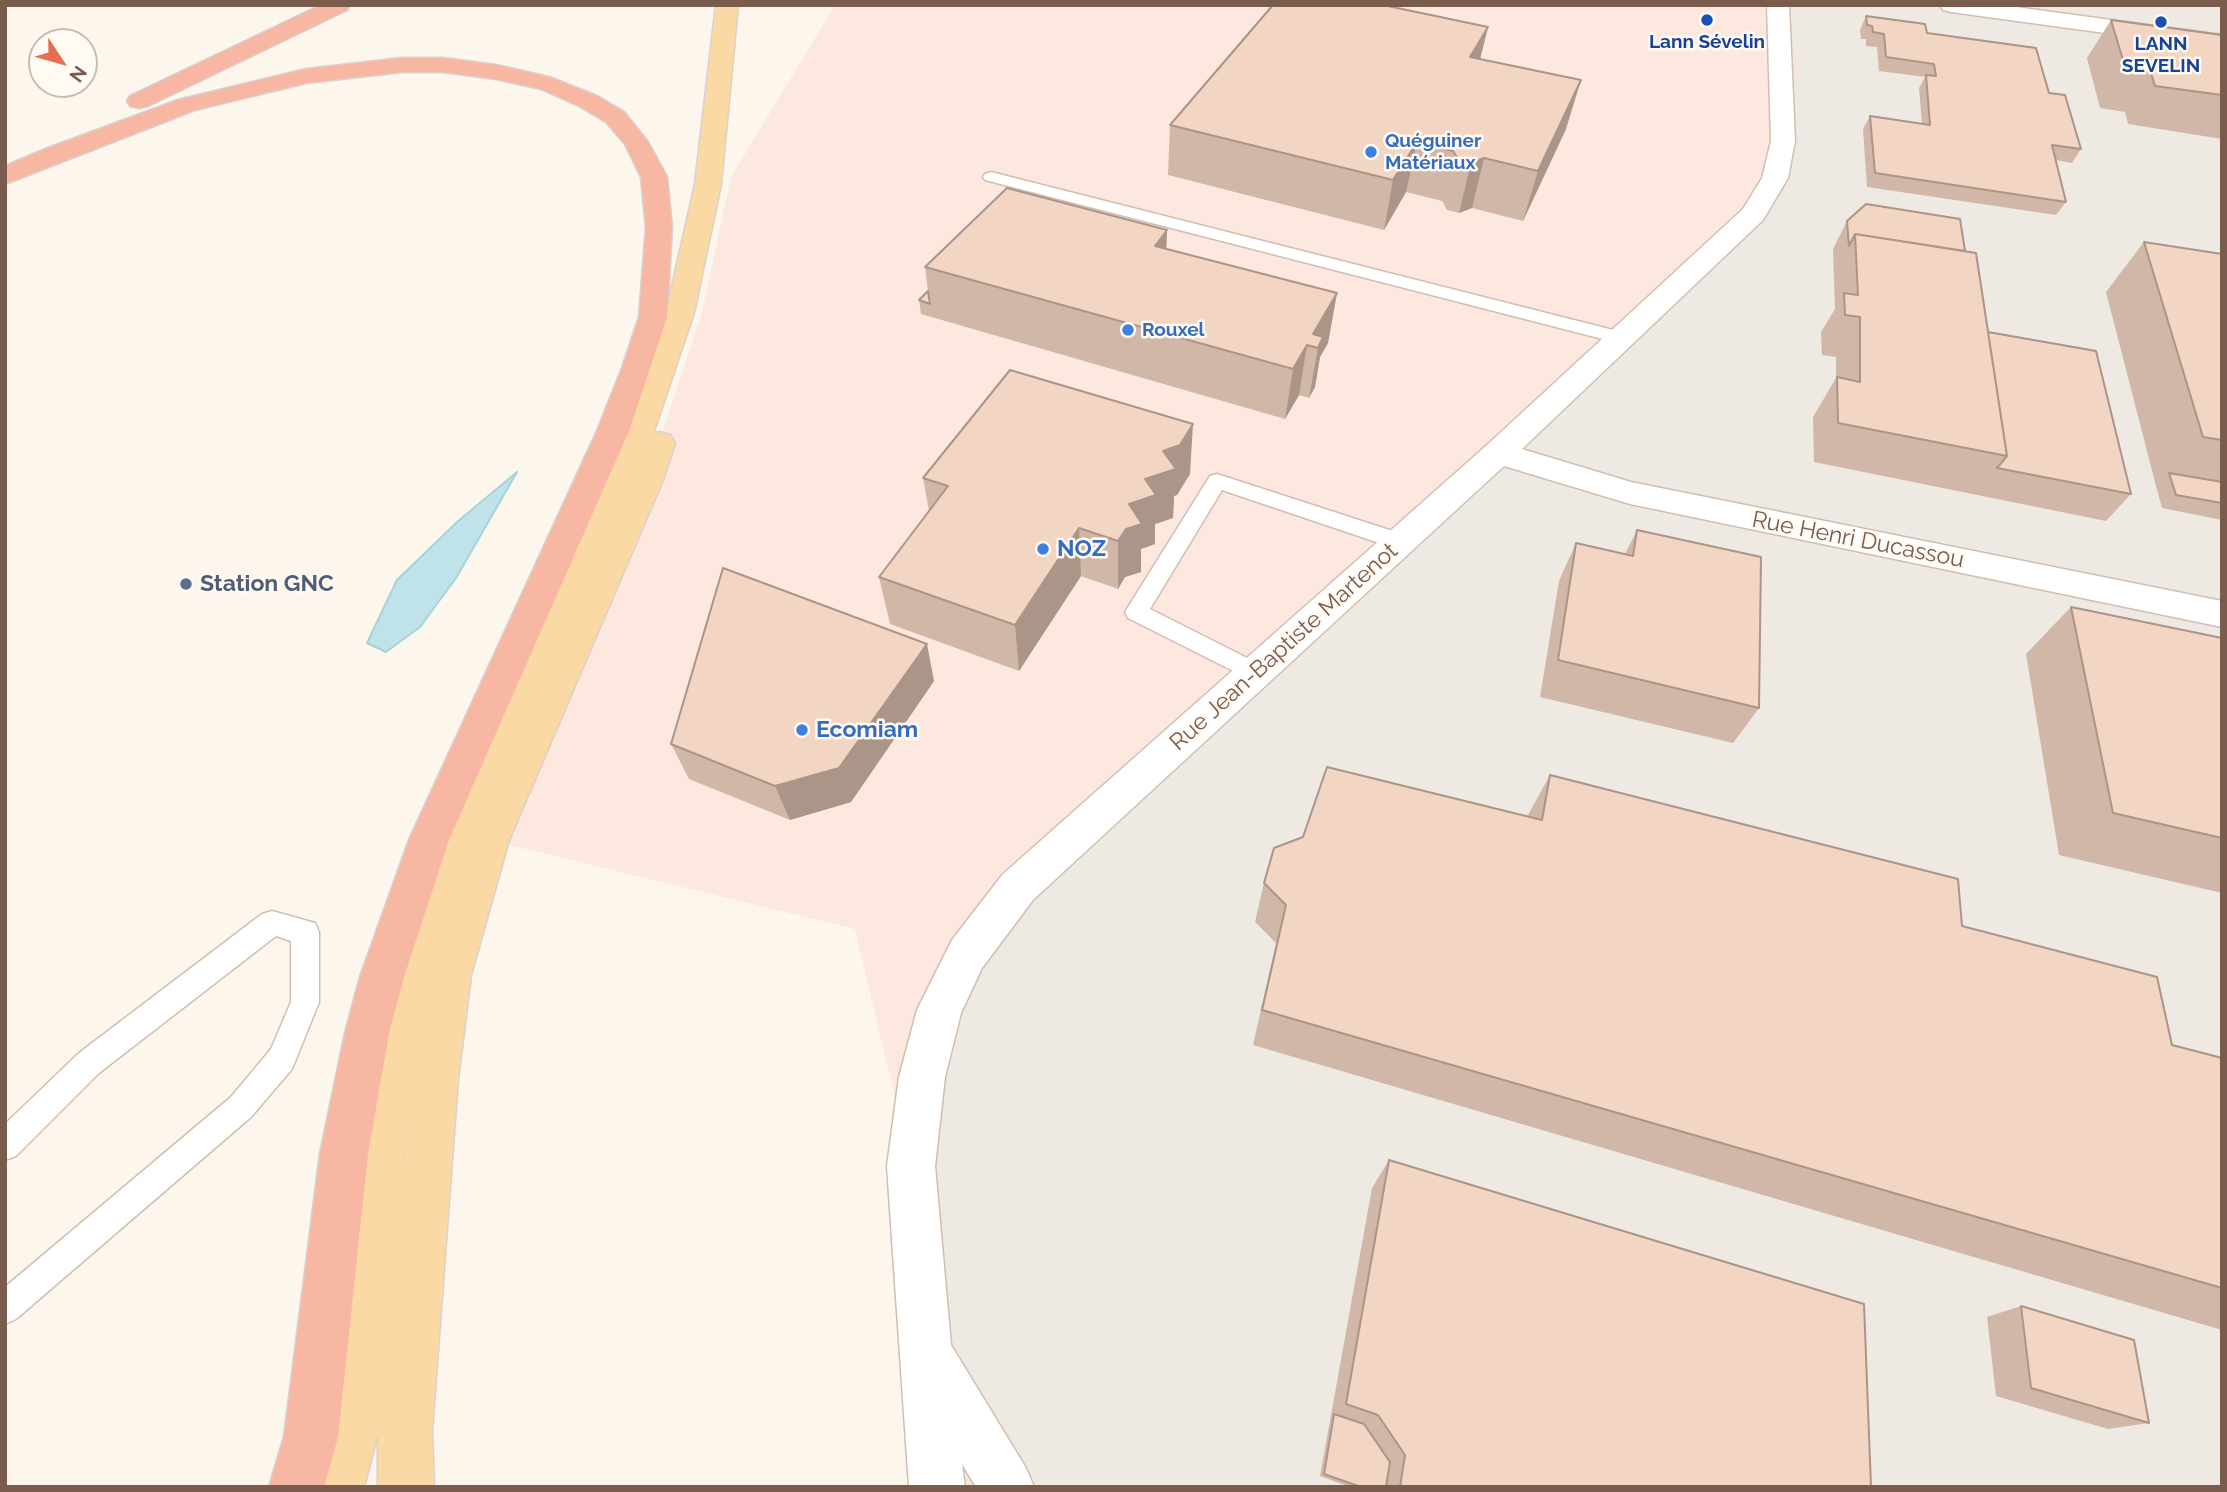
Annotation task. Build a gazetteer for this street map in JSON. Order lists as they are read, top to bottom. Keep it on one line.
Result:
{"streets":{"street":["Rue Henri Ducassou","Rue Jean-Baptiste Martenot"]},"crossings":[["Rue Henri Ducassou","Rue Jean-Baptiste Martenot"]],"places":["Lann Sévelin","LANN SEVELIN","Quéguiner Matériaux","Rouxel","NOZ","Station GNC","Ecomiam"],"north":"bottom right"}
